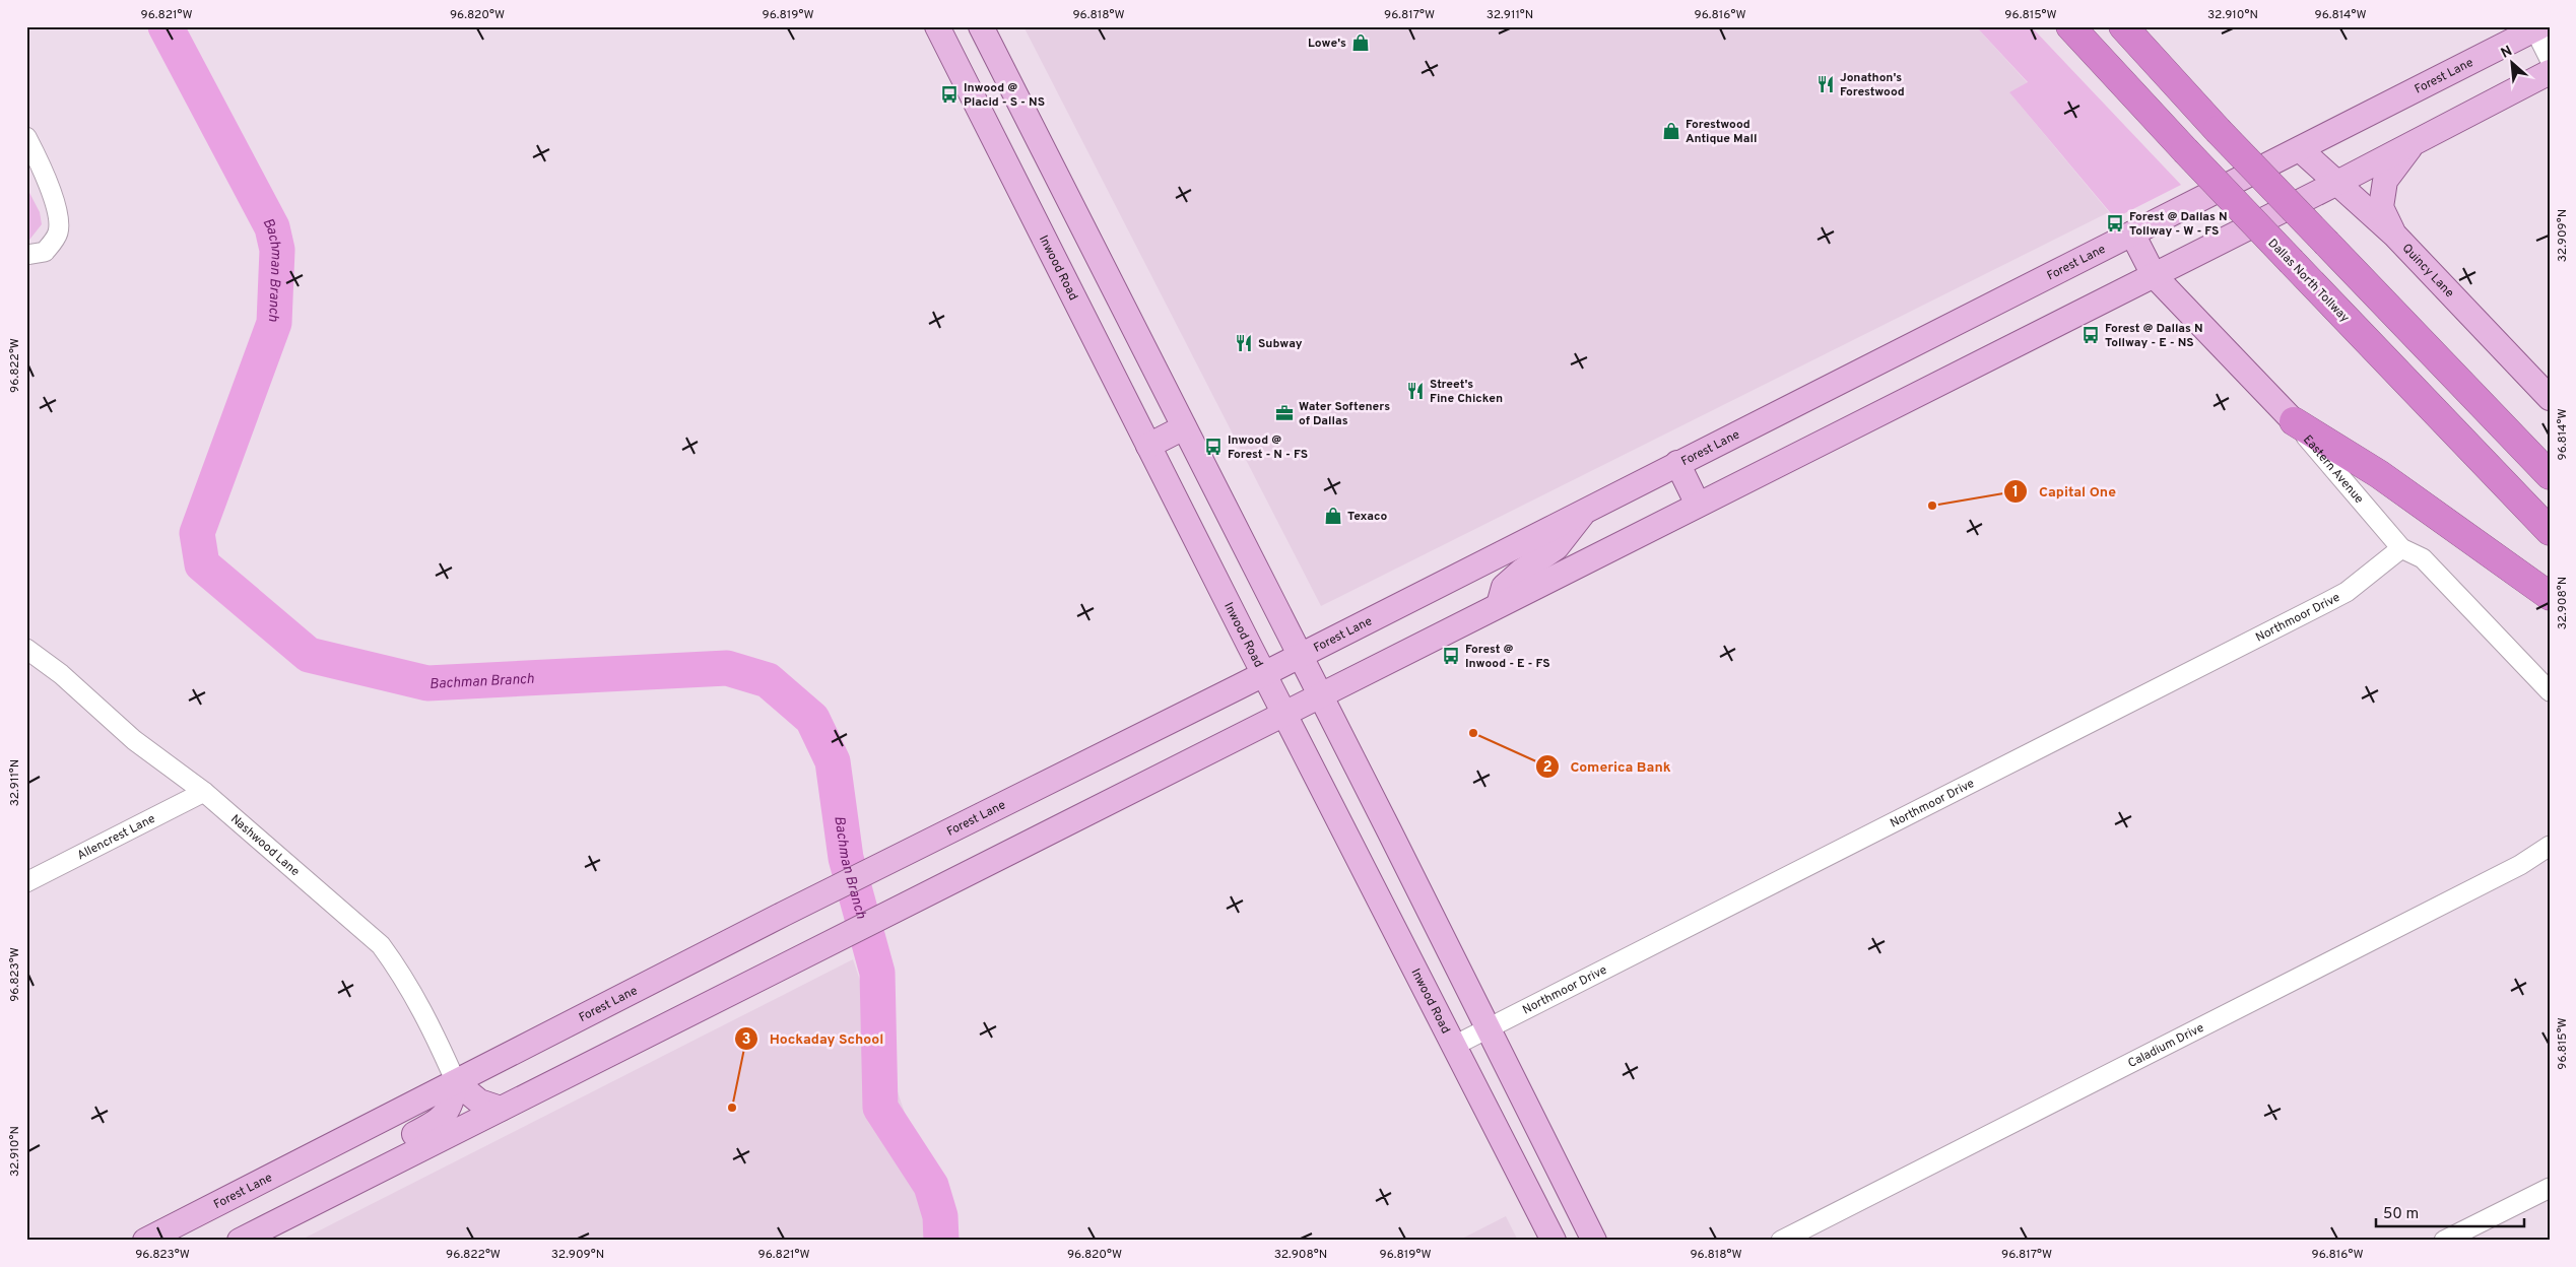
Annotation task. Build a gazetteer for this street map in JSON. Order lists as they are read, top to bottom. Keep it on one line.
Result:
{"streets":{"highway":["Dallas North Tollway"],"main road":["Forest Lane","Inwood Road","Quincy Lane","Eastern Avenue"],"street":["Northmoor Drive","Allencrest Lane","Nashwood Lane","Caladium Drive"]},"crossings":[["Forest Lane","Inwood Road"],["Forest Lane","Quincy Lane"],["Forest Lane","Eastern Avenue"],["Forest Lane","Nashwood Lane"],["Inwood Road","Northmoor Drive"],["Eastern Avenue","Northmoor Drive"],["Allencrest Lane","Nashwood Lane"]],"water":["Bachman Branch"],"places":{"shop":["Lowe's","Forestwood Antique Mall","Texaco"],"restaurant":["Jonathon's Forestwood","Subway","Street's Fine Chicken"],"bus stop":["Inwood @ Placid - S - NS","Forest @ Dallas N Tollway - W - FS","Forest @ Dallas N Tollway - E - NS","Inwood @ Forest - N - FS","Forest @ Inwood - E - FS"],"office":["Water Softeners of Dallas"],"other":["Capital One","Comerica Bank","Hockaday School"]},"scale_bar":"50 m","north":"top left","coordinates":["96.821°W","96.820°W","96.819°W","96.818°W","96.817°W","32.911°N","96.816°W","96.815°W","32.910°N","96.814°W","32.909°N","96.822°W","32.908°N","96.823°W"]}
